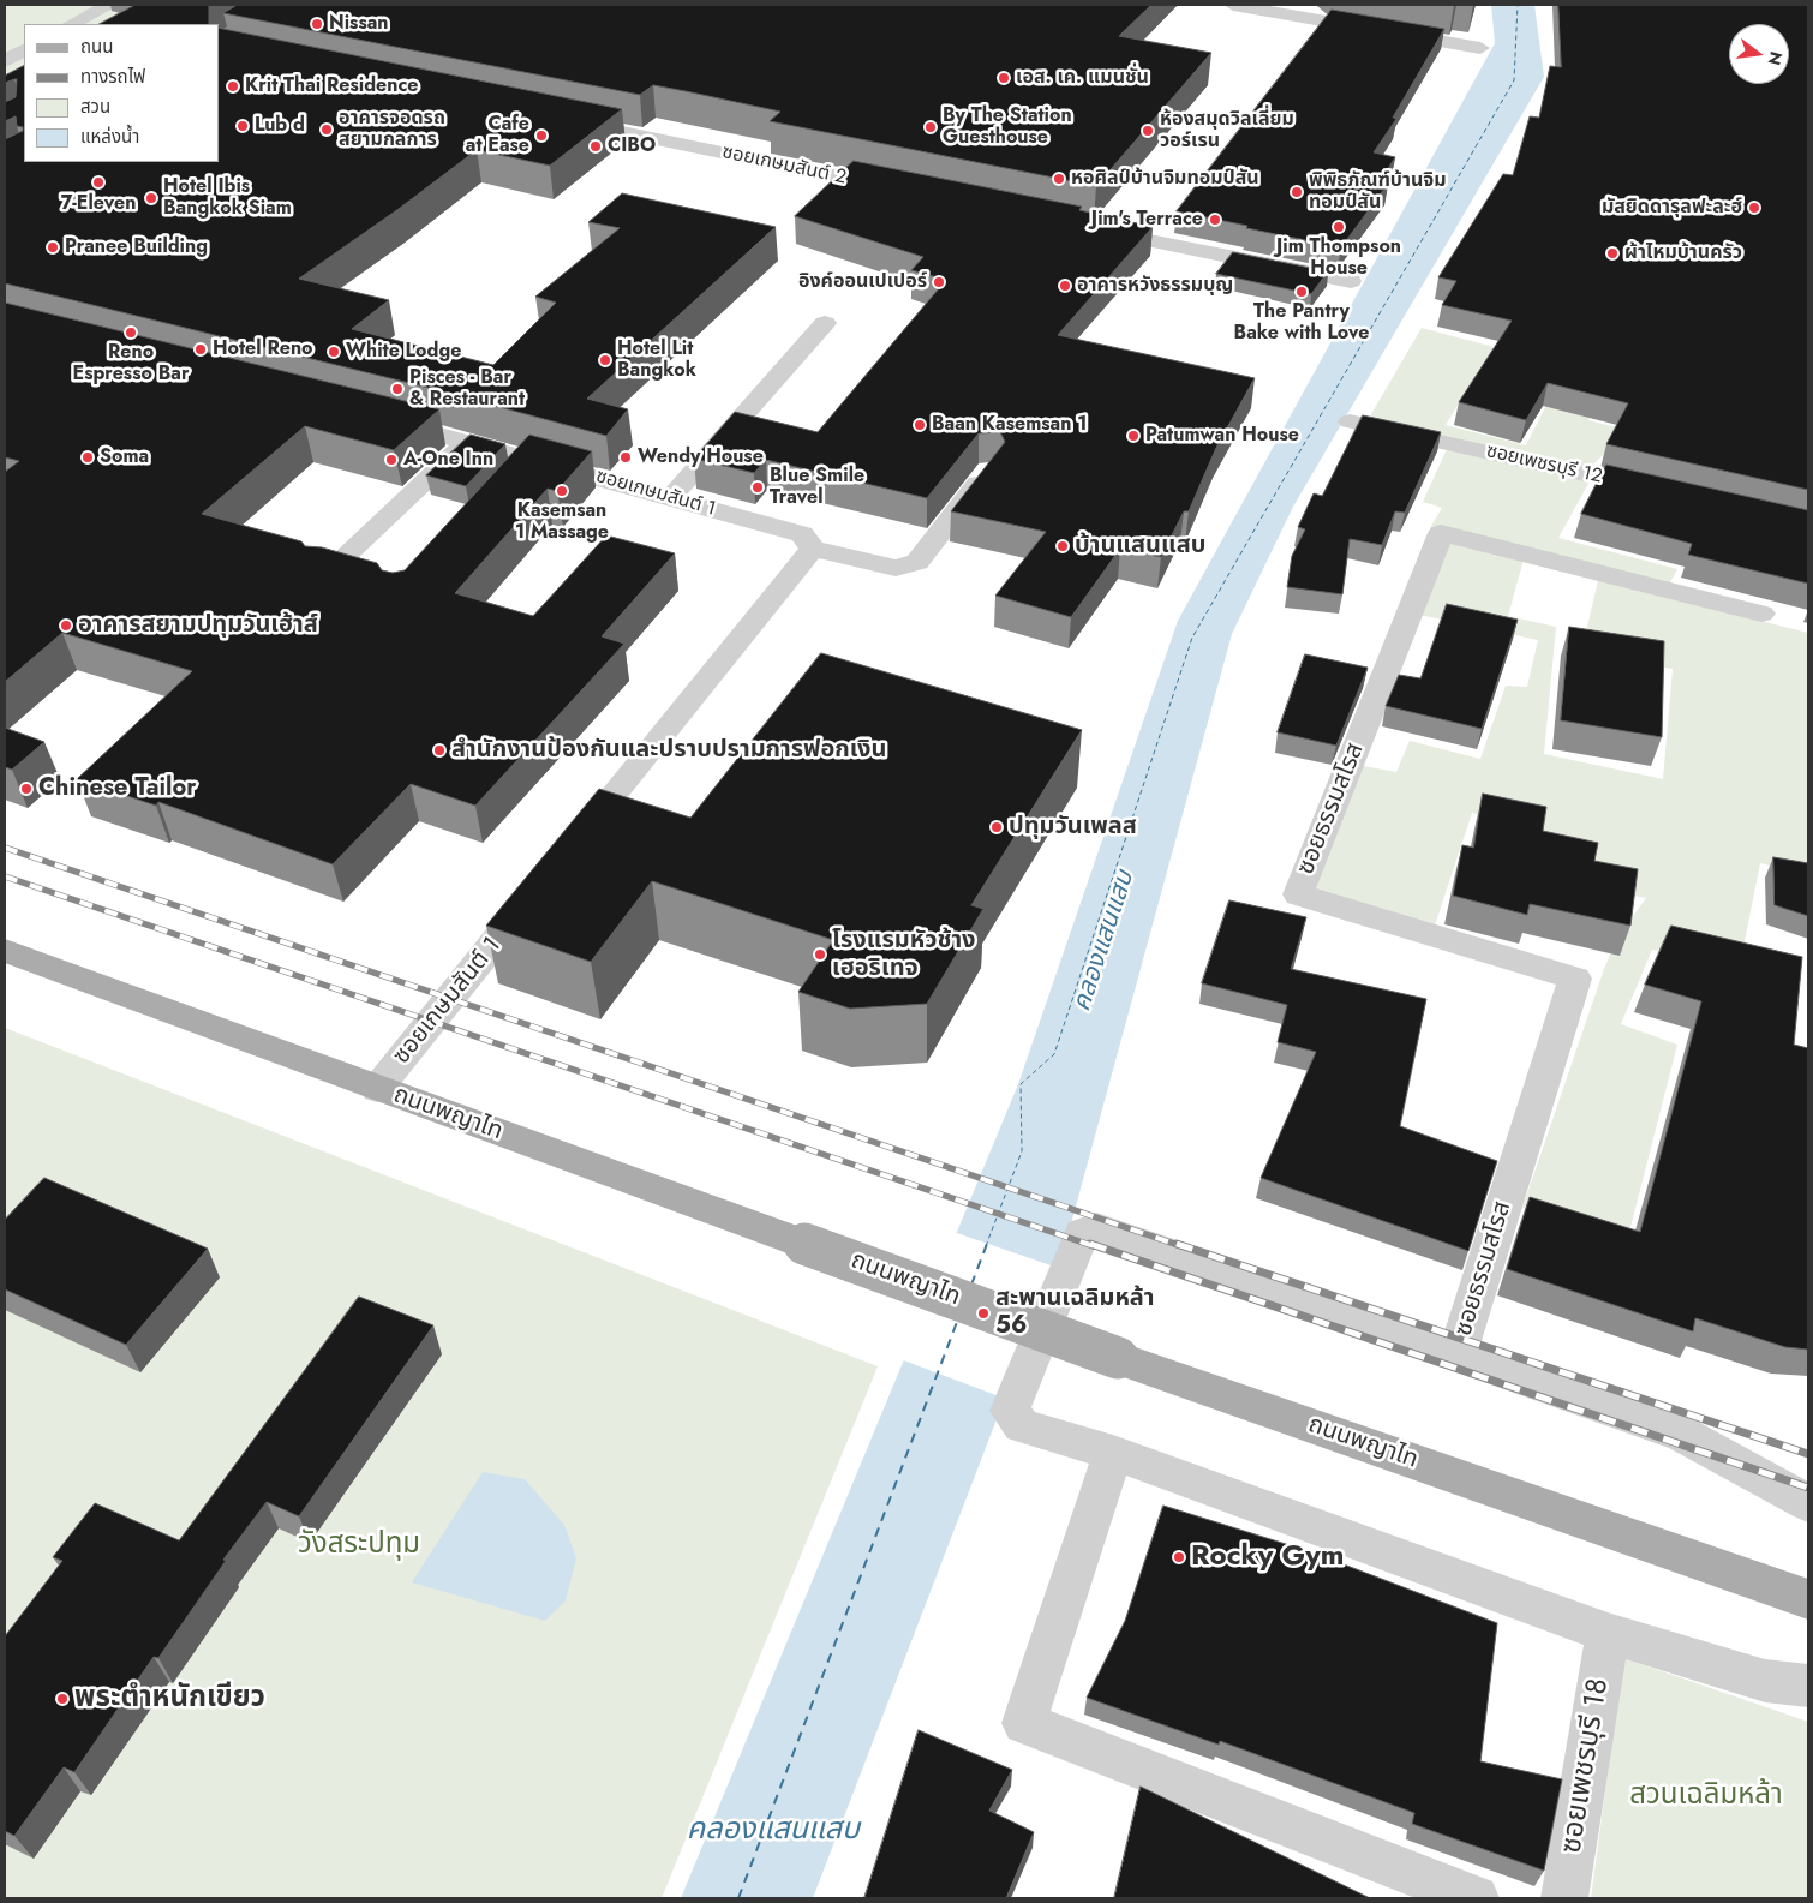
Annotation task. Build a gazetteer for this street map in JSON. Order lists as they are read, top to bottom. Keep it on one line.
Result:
{"streets":{"main road":["ถนนพญาไท"],"street":["ซอยเกษมสันต์ 2","ซอยเพชรบุรี 12","ซอยเกษมสันต์ 1","ซอยธรรมสโรส","ซอยเพชรบุรี 18"]},"crossings":[["ซอยเกษมสันต์ 1","ถนนพญาไท"]],"water":["คลองแสนแสบ"],"parks":["วังสระปทุม","สวนเฉลิมหล้า"],"places":["Nissan","เอส. เค. แมนชั่น","Krit Thai Residence","Lub d","By The Station Guesthouse","อาคารจอดรถ สยามกลการ","ห้องสมุดวิลเลี่ยม วอร์เรน","Cafe at Ease","CIBO","หอศิลป์บ้านจิมทอมป์สัน","7-Eleven","พิพิธภัณฑ์บ้านจิม ทอมป์สัน","Hotel Ibis Bangkok Siam","มัสยิดดารุลฟะละฮ์","Jim's Terrace","Jim Thompson House","Pranee Building","ผ้าไหมบ้านครัว","อิงค์ออนเปเปอร์","อาคารหวังธรรมบุญ","The Pantry Bake with Love","Reno Espresso Bar","Hotel Reno","White Lodge","Hotel Lit Bangkok","Pisces - Bar & Restaurant","Baan Kasemsan 1","Patumwan House","Soma","Wendy House","A-One Inn","Blue Smile Travel","Kasemsan 1 Massage","บ้านแสนแสบ","อาคารสยามปทุมวันเฮ้าส์","สำนักงานป้องกันและปราบปรามการฟอกเงิน","Chinese Tailor","ปทุมวันเพลส","โรงแรมหัวช้าง เฮอริเทจ","สะพานเฉลิมหล้า 56","Rocky Gym","พระตำหนักเขียว"],"legend":["ถนน","ทางรถไฟ","สวน","แหล่งน้ำ"],"north":"right"}
